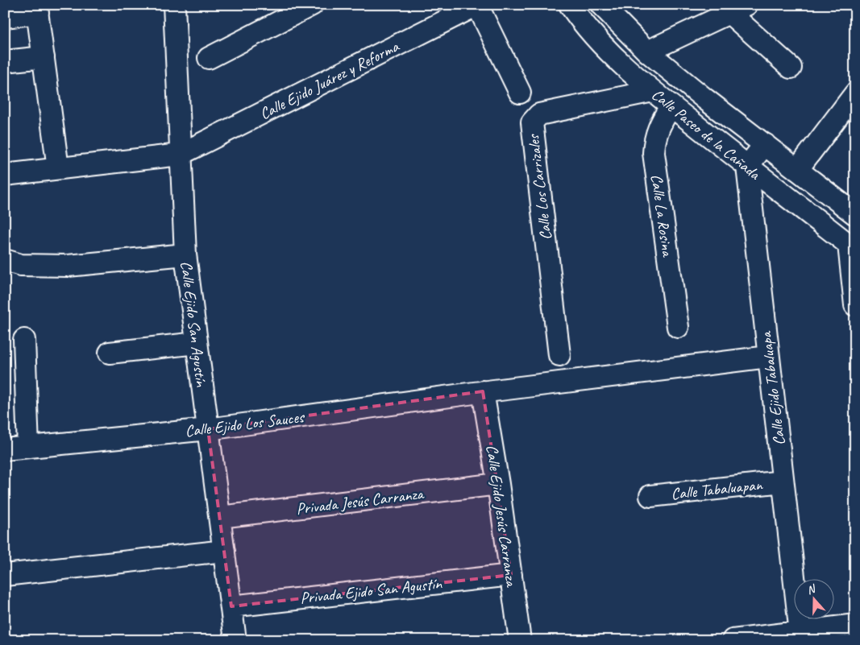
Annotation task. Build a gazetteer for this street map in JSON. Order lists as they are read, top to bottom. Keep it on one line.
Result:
{"streets":{"street":["Calle Ejido Juárez y Reforma","Calle Paseo de la Cañada","Calle Los Carrizales","Calle La Rosina","Calle Ejido San Agustín","Calle Ejido Tabaluapa","Calle Ejido Los Sauces","Calle Tabaluapan","Privada Jesús Carranza","Calle Ejido Jesús Carranza","Privada Ejido San Agustín"]},"crossings":[["Calle Ejido Juárez y Reforma","Calle Ejido San Agustín"],["Calle Paseo de la Cañada","Calle Los Carrizales"],["Calle Paseo de la Cañada","Calle La Rosina"],["Calle Paseo de la Cañada","Calle Ejido Tabaluapa"],["Calle Ejido San Agustín","Calle Ejido Los Sauces"],["Calle Ejido San Agustín","Privada Jesús Carranza"],["Calle Ejido San Agustín","Privada Ejido San Agustín"],["Calle Ejido Tabaluapa","Calle Ejido Los Sauces"],["Calle Ejido Tabaluapa","Calle Tabaluapan"],["Calle Ejido Los Sauces","Calle Ejido Jesús Carranza"],["Privada Jesús Carranza","Calle Ejido Jesús Carranza"],["Calle Ejido Jesús Carranza","Privada Ejido San Agustín"]],"north":"top"}
